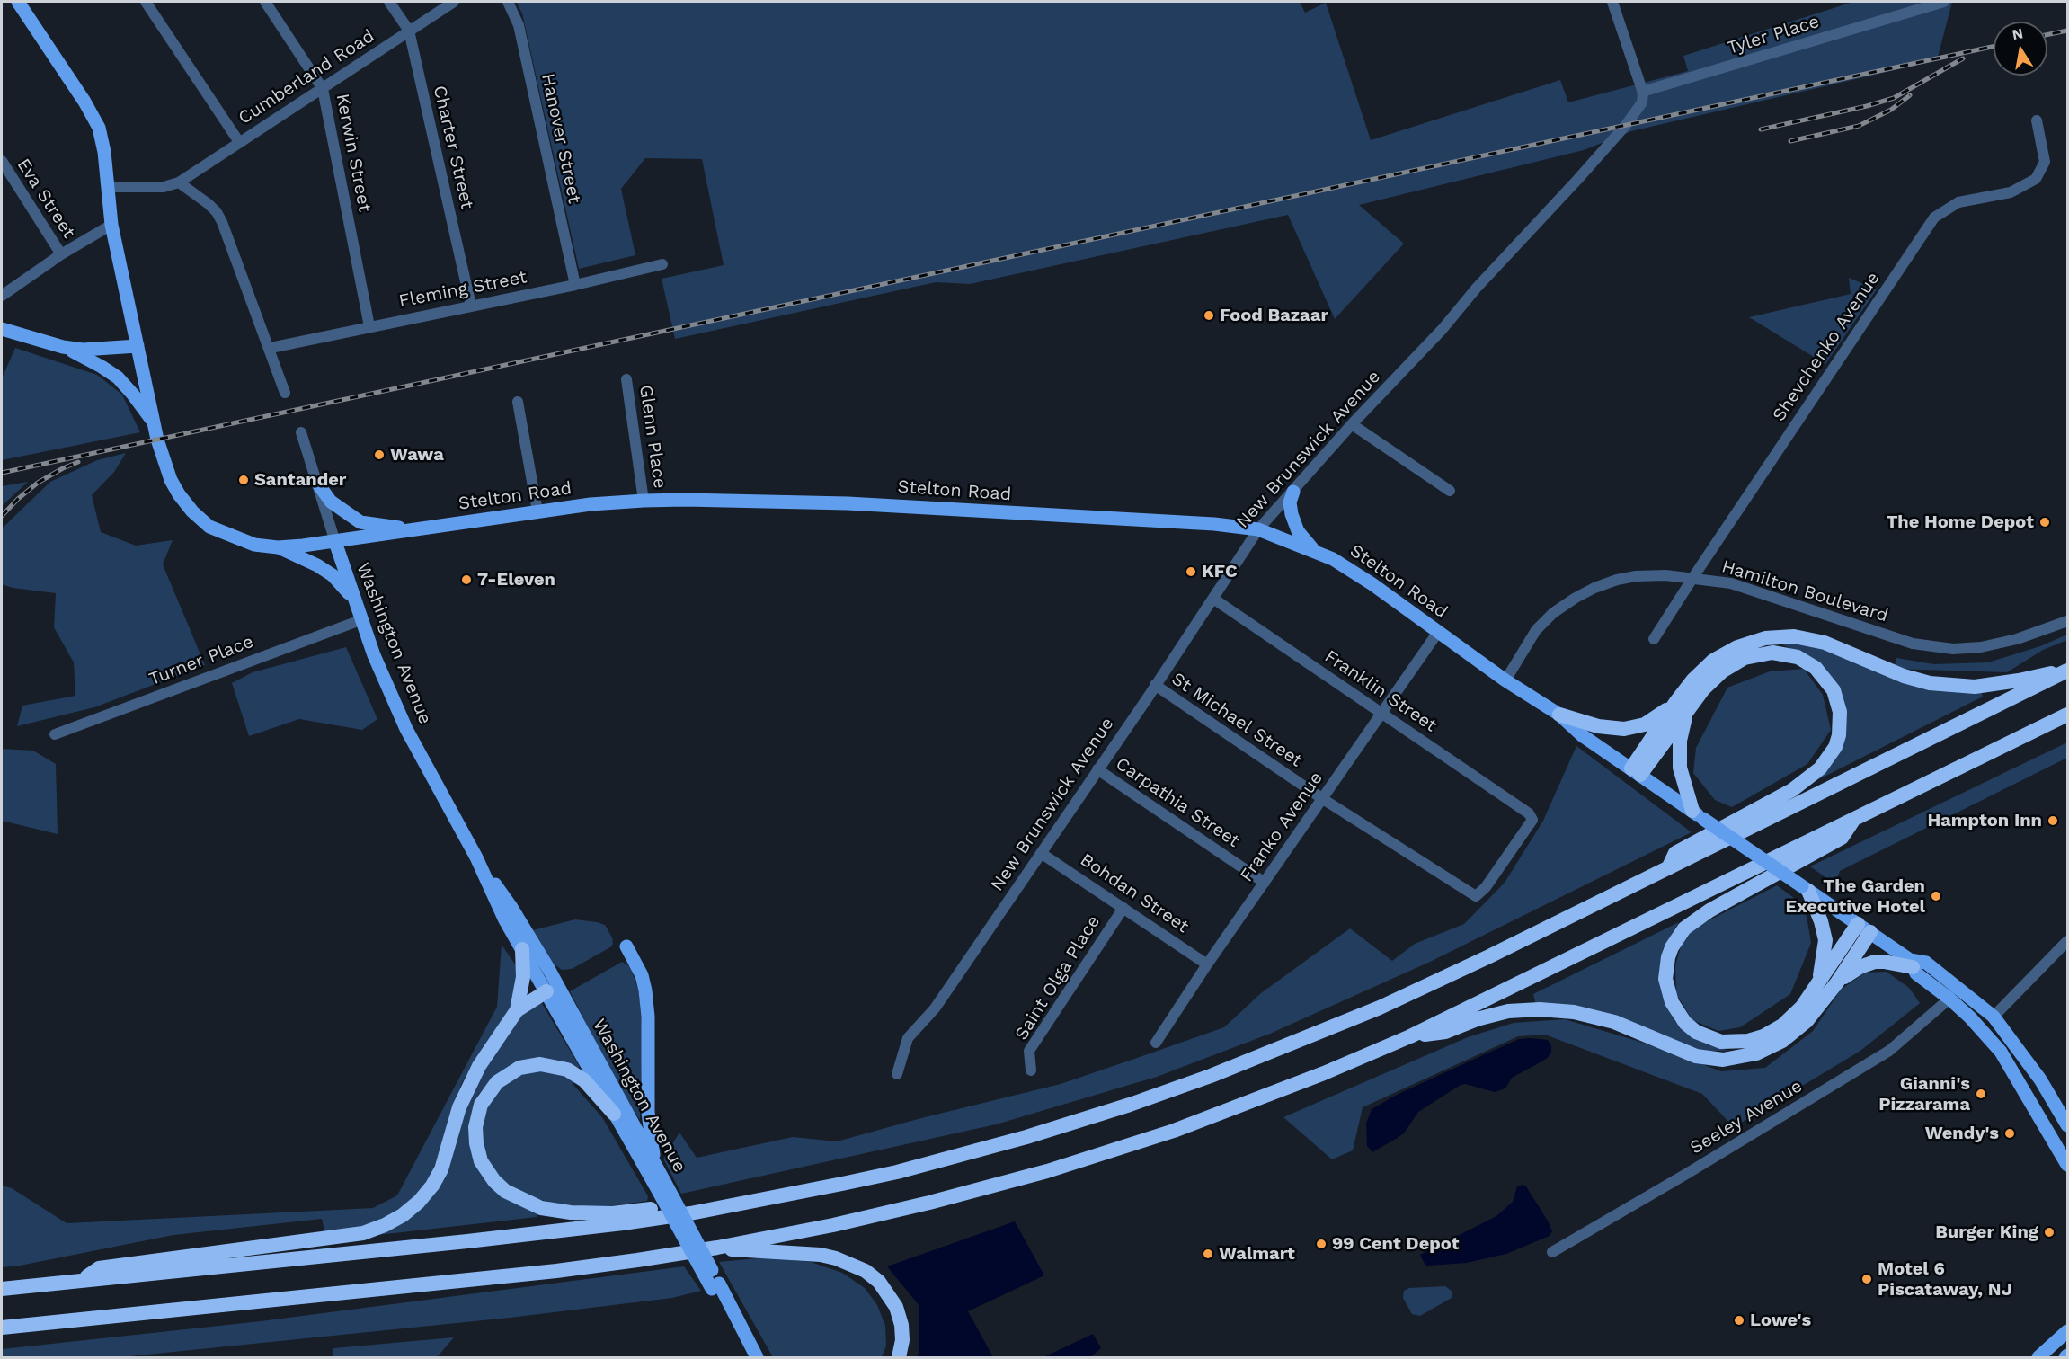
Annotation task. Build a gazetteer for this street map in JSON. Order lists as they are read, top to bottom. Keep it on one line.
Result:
{"streets":{"main road":["Stelton Road","Washington Avenue"],"street":["Tyler Place","Cumberland Road","Hanover Street","Charter Street","Kerwin Street","Eva Street","Fleming Street","Shevchenko Avenue","Glenn Place","New Brunswick Avenue","Hamilton Boulevard","Turner Place","Franklin Street","St Michael Street","Carpathia Street","Franko Avenue","Bohdan Street","Saint Olga Place","Seeley Avenue"]},"crossings":[["Tyler Place","New Brunswick Avenue"],["Cumberland Road","Charter Street"],["Cumberland Road","Kerwin Street"],["Hanover Street","Fleming Street"],["Charter Street","Fleming Street"],["Kerwin Street","Fleming Street"],["Shevchenko Avenue","Hamilton Boulevard"],["Glenn Place","Stelton Road"],["New Brunswick Avenue","Stelton Road"],["New Brunswick Avenue","Franklin Street"],["New Brunswick Avenue","St Michael Street"],["New Brunswick Avenue","Carpathia Street"],["New Brunswick Avenue","Bohdan Street"],["Stelton Road","Hamilton Boulevard"],["Stelton Road","Washington Avenue"],["Stelton Road","Franko Avenue"],["Stelton Road","Seeley Avenue"],["Washington Avenue","Turner Place"],["Franklin Street","St Michael Street"],["Franklin Street","Franko Avenue"],["St Michael Street","Franko Avenue"],["Carpathia Street","Franko Avenue"],["Franko Avenue","Bohdan Street"],["Bohdan Street","Saint Olga Place"]],"places":["Food Bazaar","Wawa","Santander","The Home Depot","KFC","7-Eleven","Hampton Inn","The Garden Executive Hotel","Gianni's Pizzarama","Wendy's","Burger King","99 Cent Depot","Walmart","Motel 6 Piscataway, NJ","Lowe's"],"north":"top"}
